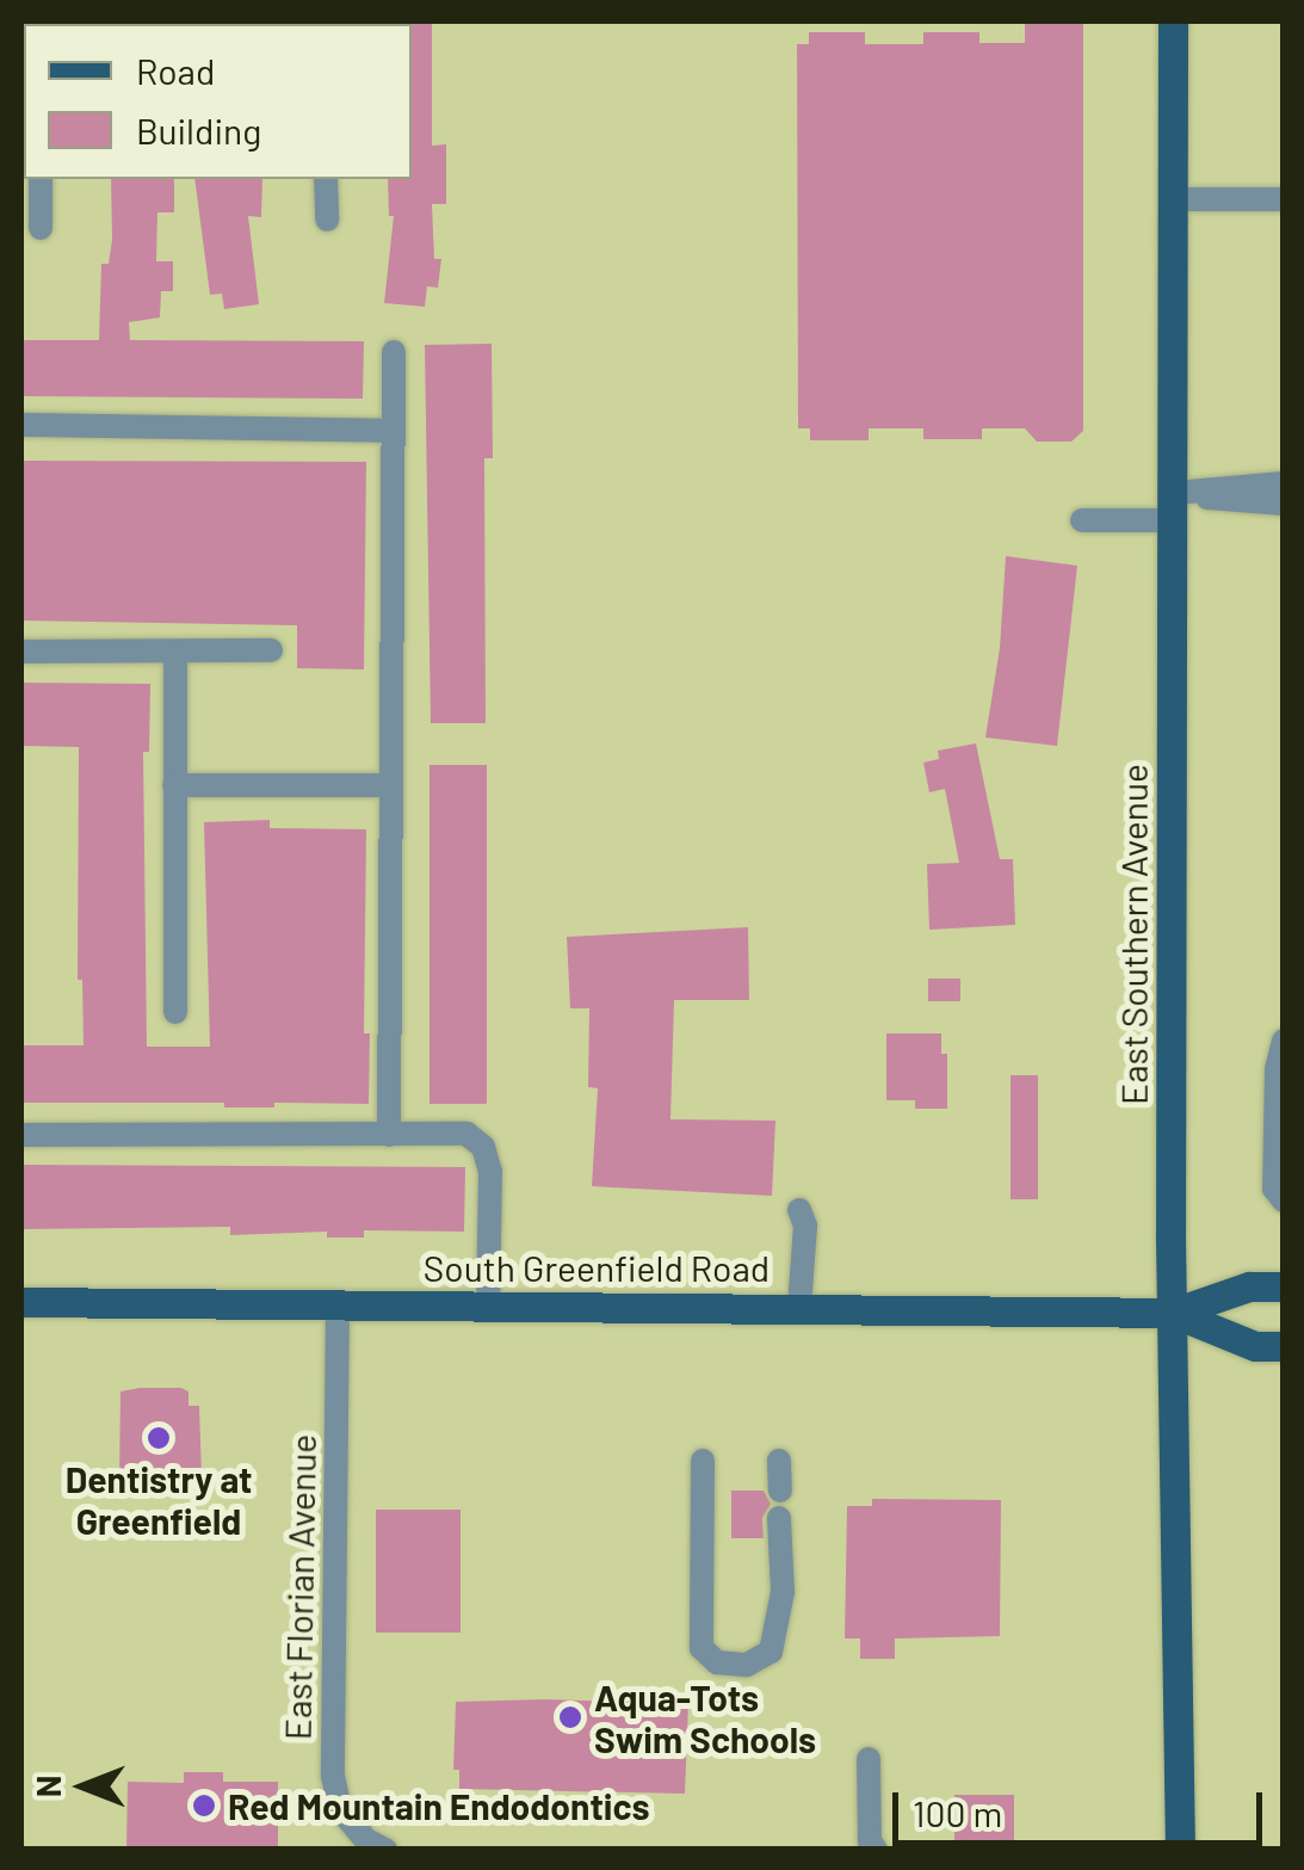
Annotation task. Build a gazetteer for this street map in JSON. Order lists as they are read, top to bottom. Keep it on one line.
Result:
{"streets":{"main road":["East Southern Avenue","South Greenfield Road"],"street":["East Florian Avenue"]},"crossings":[["East Southern Avenue","South Greenfield Road"],["South Greenfield Road","East Florian Avenue"]],"places":["Dentistry at Greenfield","Aqua-Tots Swim Schools","Red Mountain Endodontics"],"legend":["Road","Building"],"scale_bar":"100 m","north":"left"}
